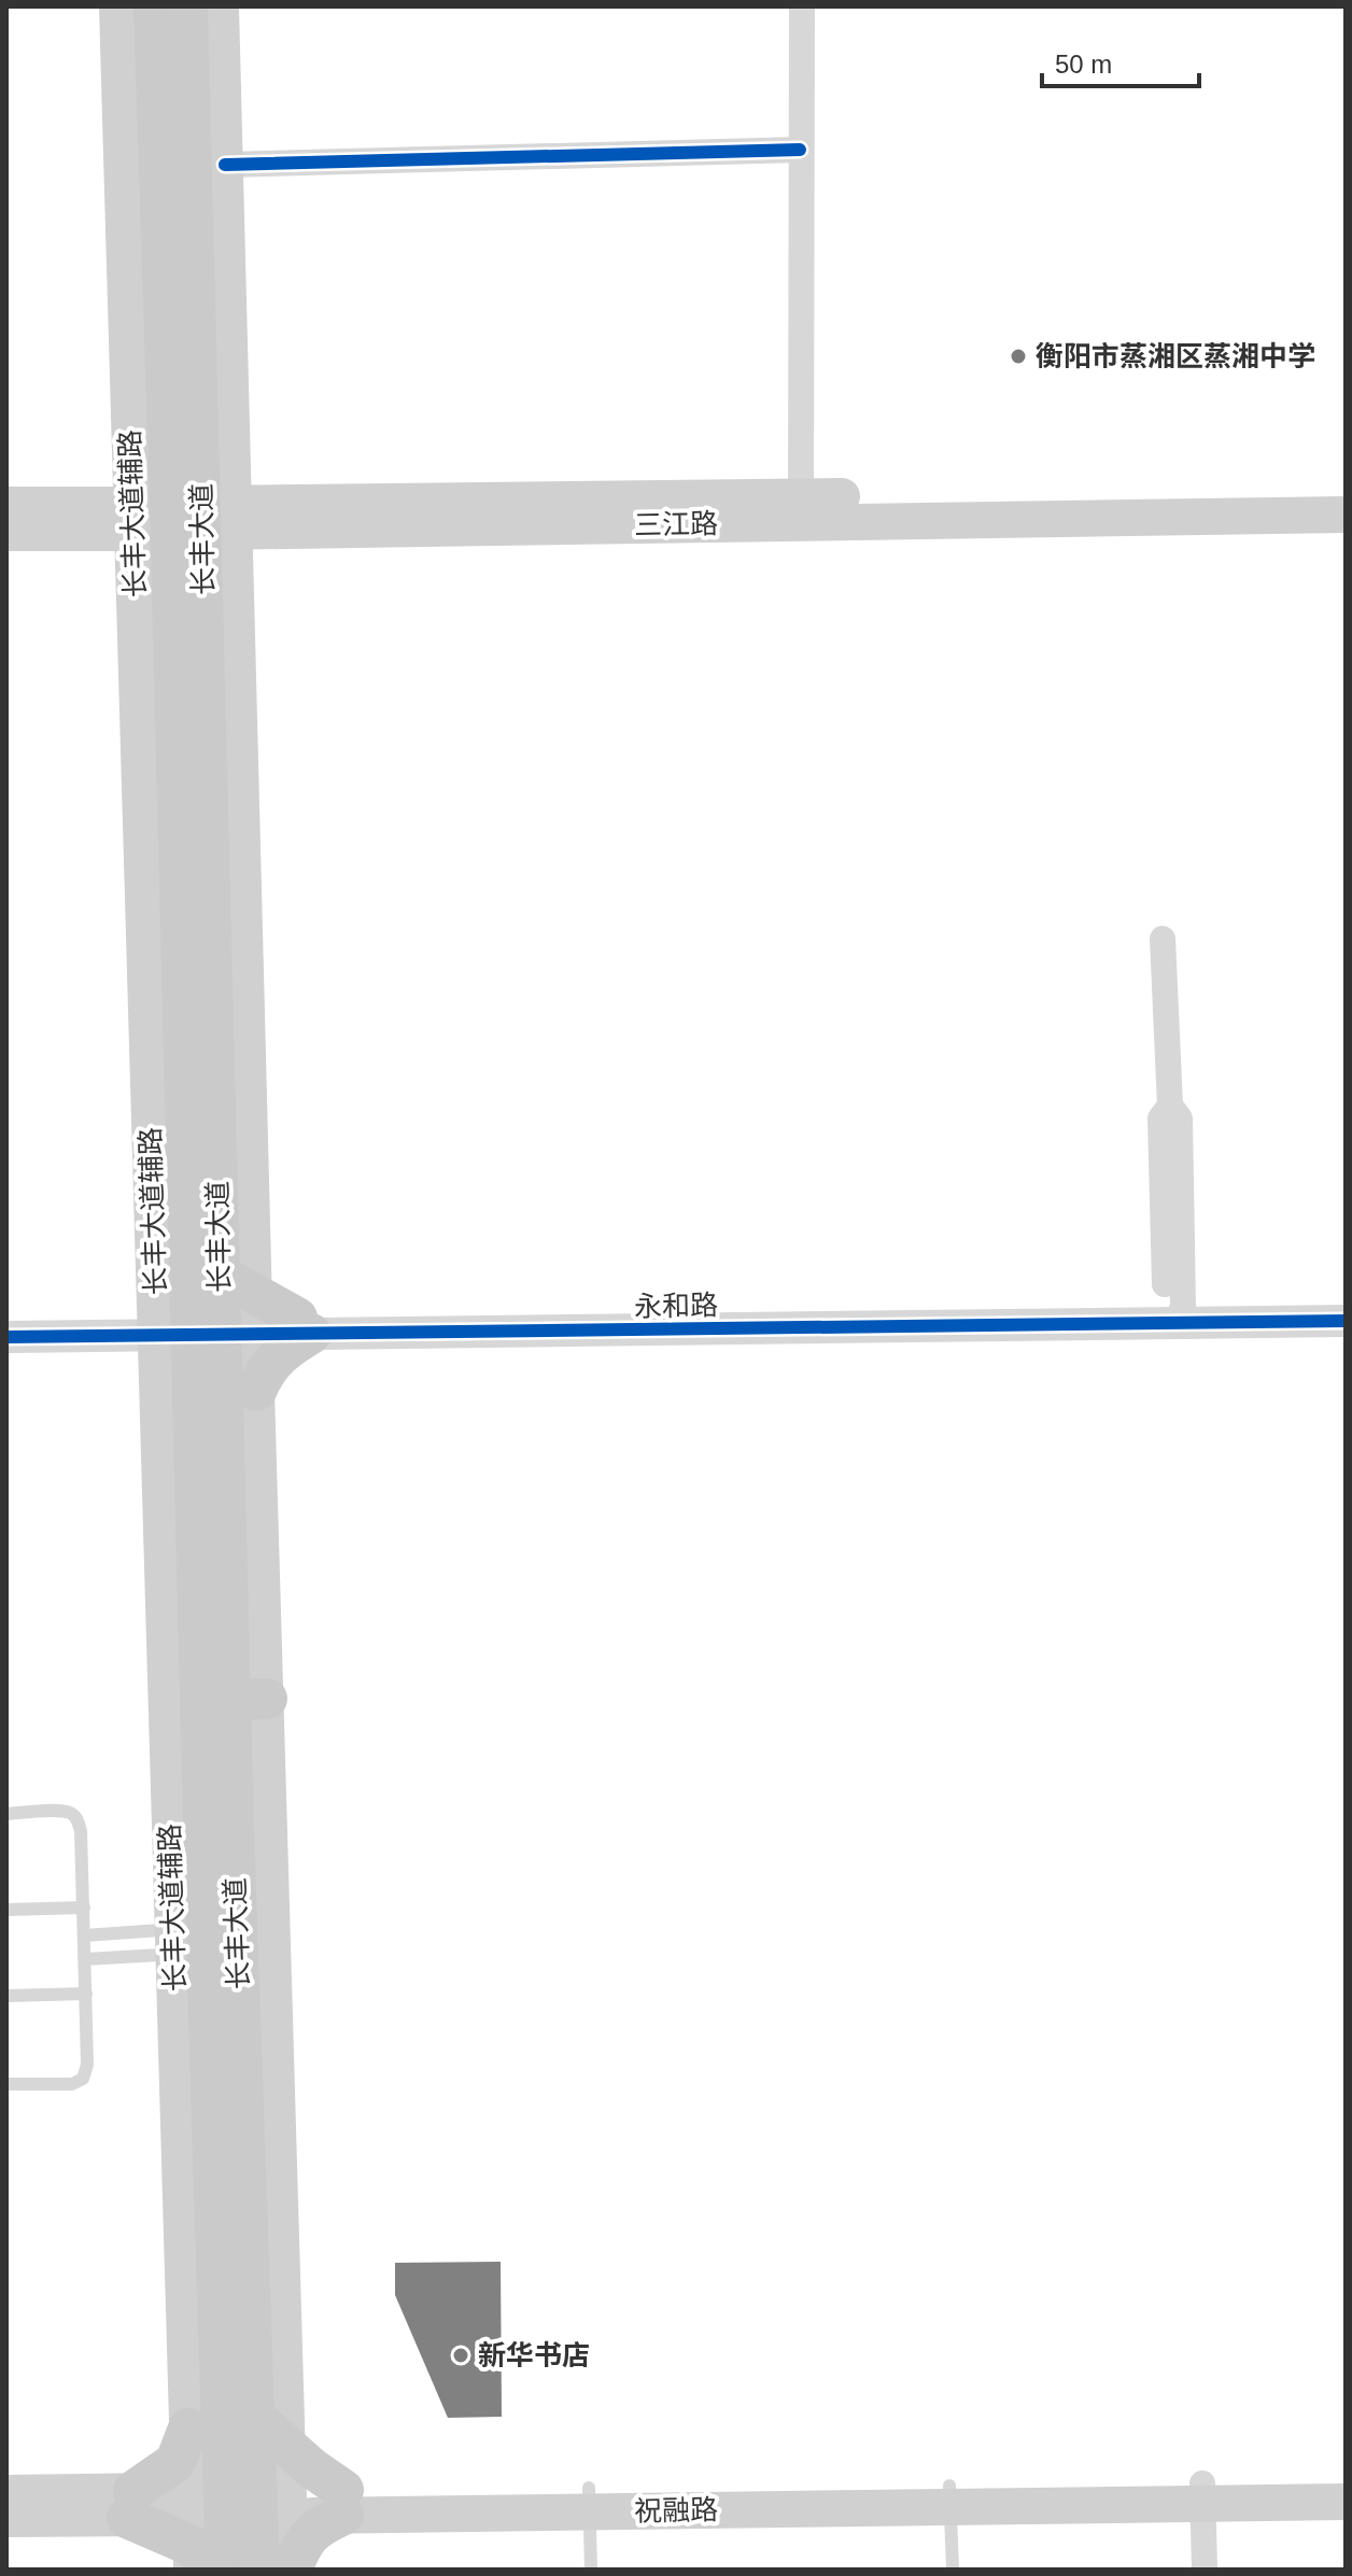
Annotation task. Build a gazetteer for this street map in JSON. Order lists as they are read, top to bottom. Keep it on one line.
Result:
{"streets":{"main road":["长丰大道辅路","三江路","长丰大道","祝融路"],"street":["永和路"]},"crossings":[["长丰大道辅路","三江路"],["长丰大道辅路","长丰大道"],["长丰大道辅路","祝融路"],["三江路","长丰大道"],["长丰大道","祝融路"]],"places":["衡阳市蒸湘区蒸湘中学","新华书店"],"scale_bar":"50 m"}
